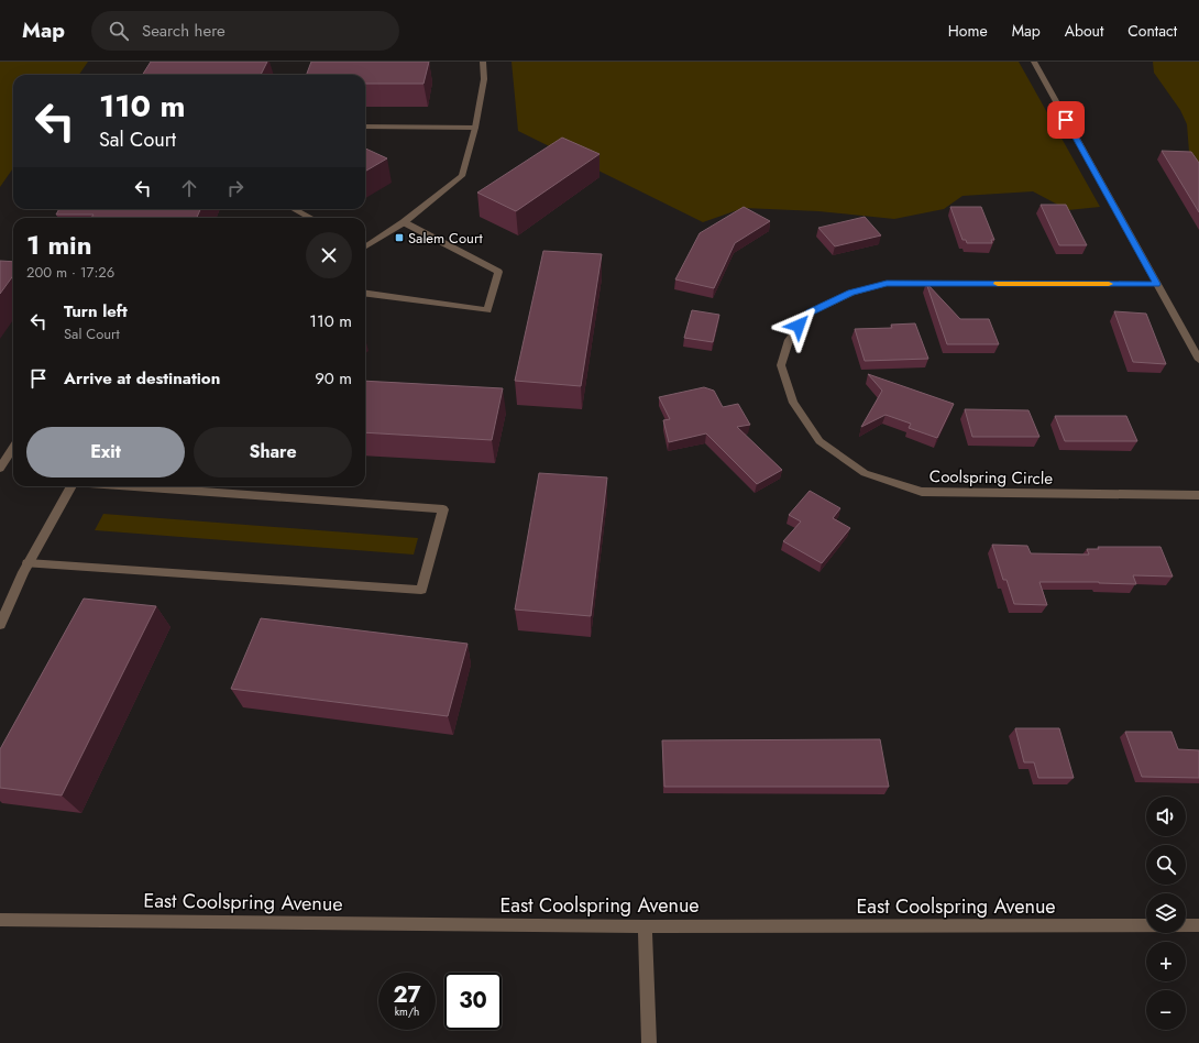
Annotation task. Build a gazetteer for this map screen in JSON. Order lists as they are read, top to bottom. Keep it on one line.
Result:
{"streets":{"street":["Coolspring Circle","East Coolspring Avenue"]},"places":{"transit":["Salem Court"]},"page":{"header":"Map","search":"Search here","nav":["Home","Map","About","Contact"],"turn":["110 m","Sal Court"],"heading":["1 min","200 m · 17:26"],"list":[{"name":"Turn left","note":"Sal Court","value":"110 m"},{"name":"Arrive at destination","value":"90 m"}],"buttons":["Exit","Share"],"map_buttons":["+","−"],"speed":"27 km/h","limit":"30"}}
